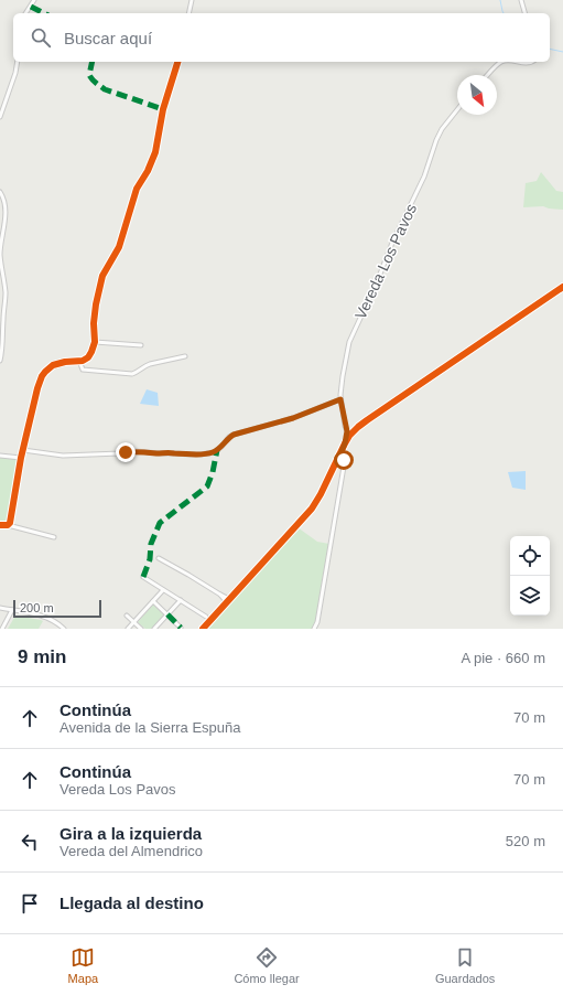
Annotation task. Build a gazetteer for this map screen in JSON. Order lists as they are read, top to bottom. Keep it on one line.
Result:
{"streets":{"street":["Vereda Los Pavos"]},"scale_bar":"200 m","north":"bottom right","page":{"search":"Buscar aquí","scale":"200 m","heading":["9 min","A pie · 660 m"],"list":[["Continúa","Avenida de la Sierra Espuña","70 m"],["Continúa","Vereda Los Pavos","70 m"],["Gira a la izquierda","Vereda del Almendrico","520 m"],"Llegada al destino"],"nav":["Mapa","Cómo llegar","Guardados"]}}
